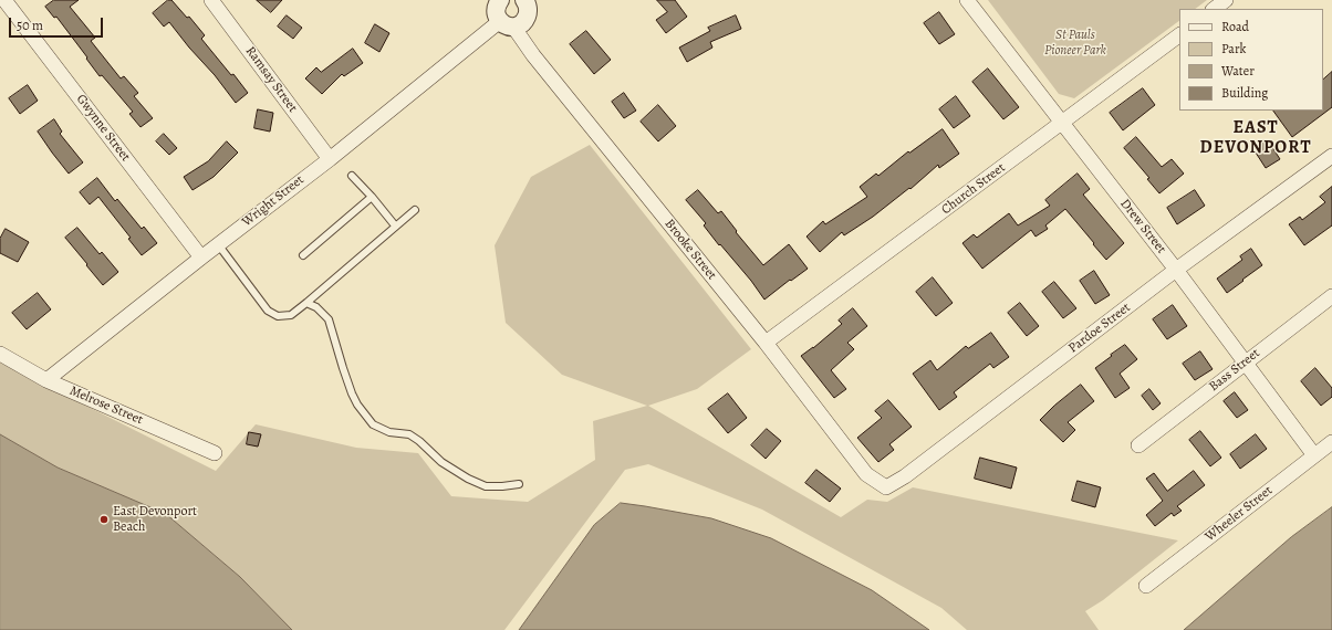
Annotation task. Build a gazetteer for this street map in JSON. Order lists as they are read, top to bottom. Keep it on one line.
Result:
{"streets":{"street":["Ramsay Street","Gwynne Street","Church Street","Wright Street","Drew Street","Brooke Street","Pardoe Street","Bass Street","Melrose Street","Wheeler Street"]},"crossings":[["Ramsay Street","Wright Street"],["Gwynne Street","Wright Street"],["Church Street","Drew Street"],["Church Street","Brooke Street"],["Wright Street","Brooke Street"],["Wright Street","Melrose Street"],["Drew Street","Pardoe Street"],["Drew Street","Bass Street"],["Drew Street","Wheeler Street"],["Brooke Street","Pardoe Street"]],"districts":["EAST DEVONPORT"],"parks":["St Pauls Pioneer Park"],"places":["East Devonport Beach"],"legend":["Road","Park","Water","Building"],"scale_bar":"50 m"}
